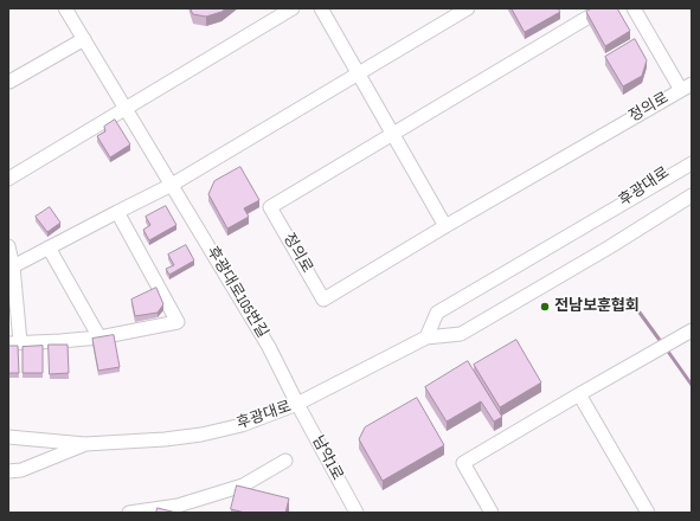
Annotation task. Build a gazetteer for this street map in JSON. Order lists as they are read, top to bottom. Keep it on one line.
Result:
{"streets":{"street":["정의로","후광대로","후광대로105번길","남악1로"]},"crossings":[["후광대로","후광대로105번길"],["후광대로","남악1로"],["후광대로105번길","남악1로"]],"places":["전남보훈협회"]}
